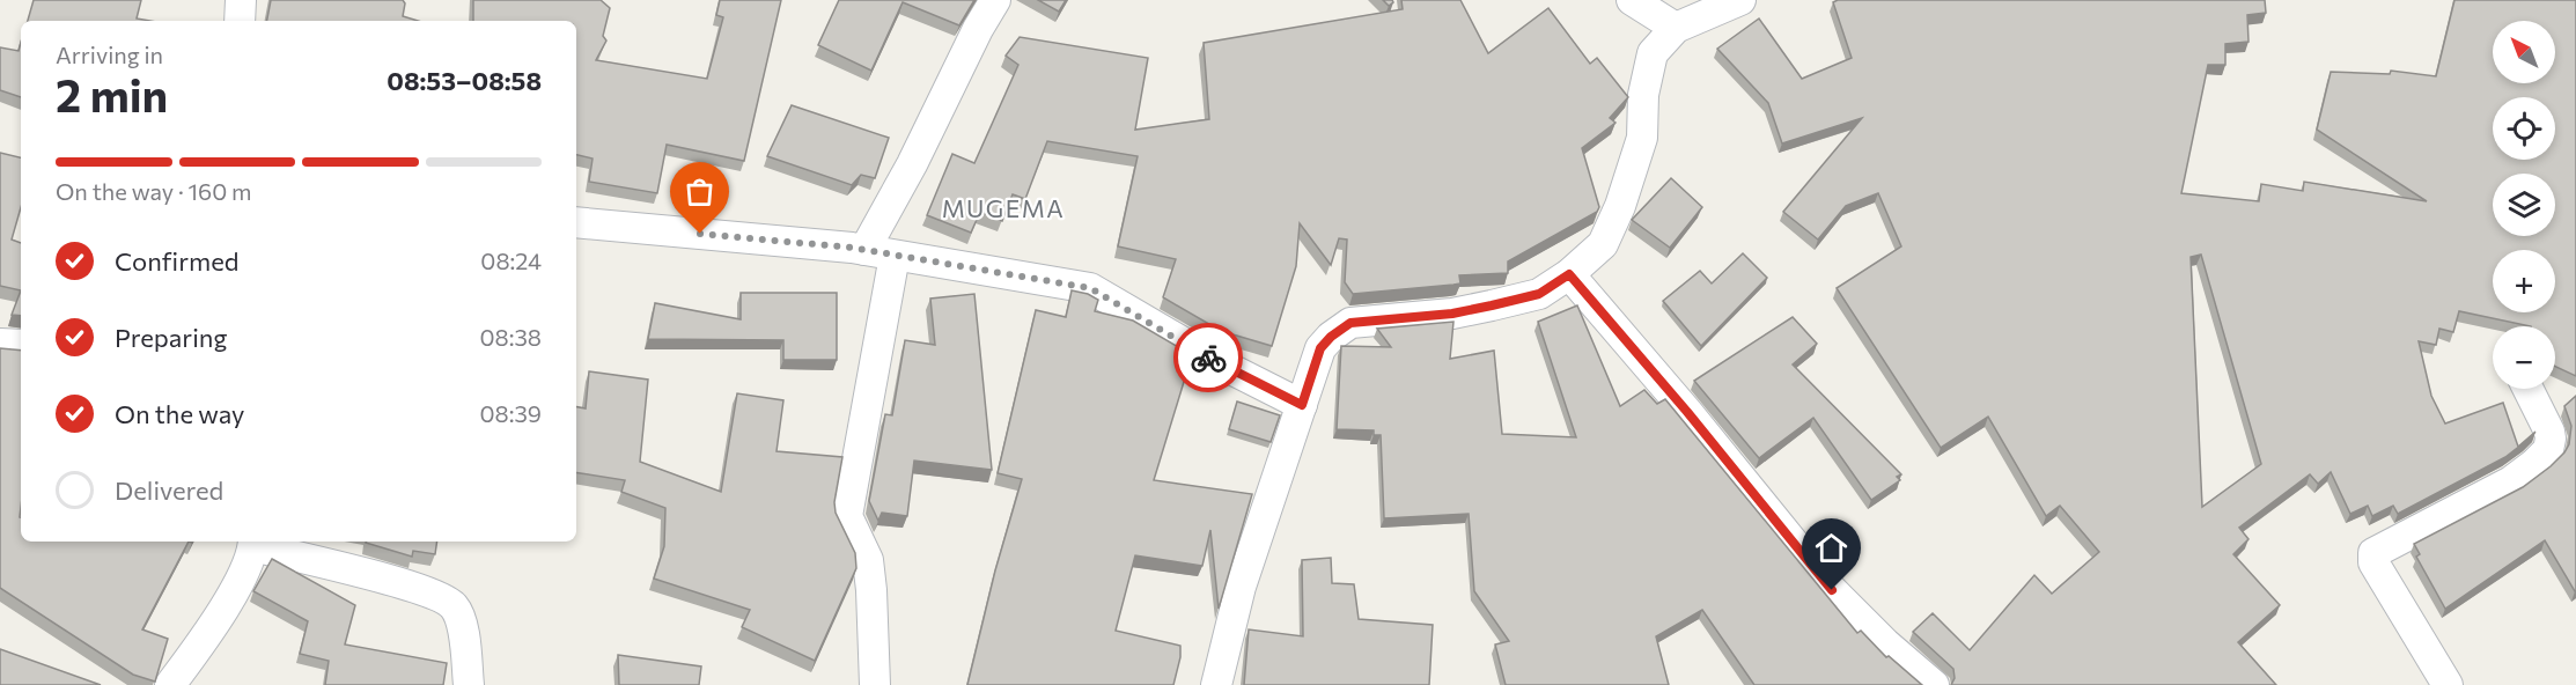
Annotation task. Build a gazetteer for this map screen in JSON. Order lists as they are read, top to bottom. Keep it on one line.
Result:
{"districts":["MUGEMA"],"north":"top left","page":{"map_buttons":["+","−"],"heading":["2 min","Arriving in","08:53–08:58"],"bar":"On the way · 160 m","list":[["Confirmed","08:24"],["Preparing","08:38"],["On the way","08:39"],"Delivered"]}}
